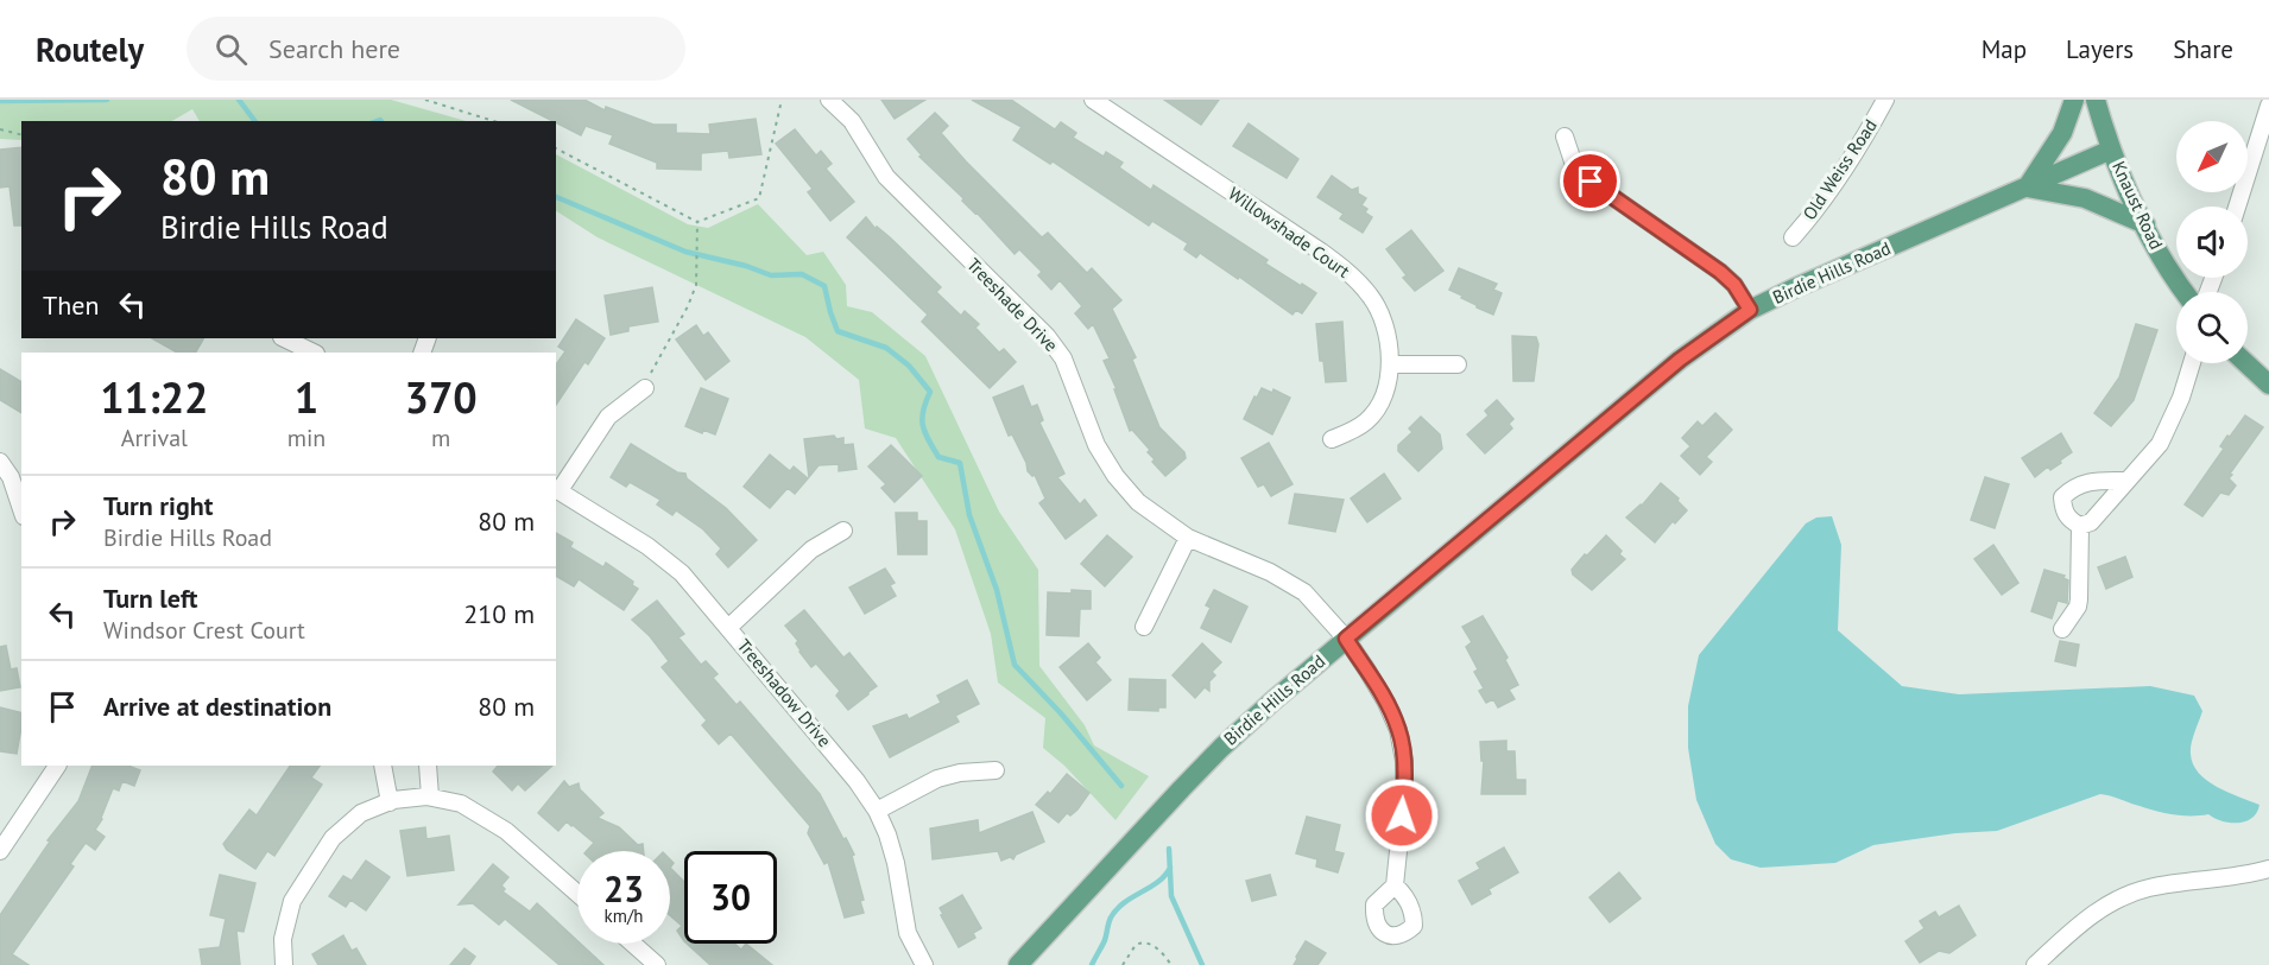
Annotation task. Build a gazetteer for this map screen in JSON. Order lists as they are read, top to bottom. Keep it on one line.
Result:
{"streets":{"main road":["Knaust Road","Birdie Hills Road"],"street":["Old Weiss Road","Willowshade Court","Treeshade Drive","Treeshadow Drive"]},"crossings":[["Knaust Road","Birdie Hills Road"],["Birdie Hills Road","Treeshade Drive"]],"north":"bottom left","page":{"header":"Routely","search":"Search here","nav":["Map","Layers","Share"],"turn":["80 m","Birdie Hills Road"],"then":"Then","eta":["11:22","Arrival","1","min","370","m"],"list":[{"name":"Turn right","note":"Birdie Hills Road","value":"80 m"},{"name":"Turn left","note":"Windsor Crest Court","value":"210 m"},{"name":"Arrive at destination","value":"80 m"}],"speed":"23 km/h","limit":"30"}}
